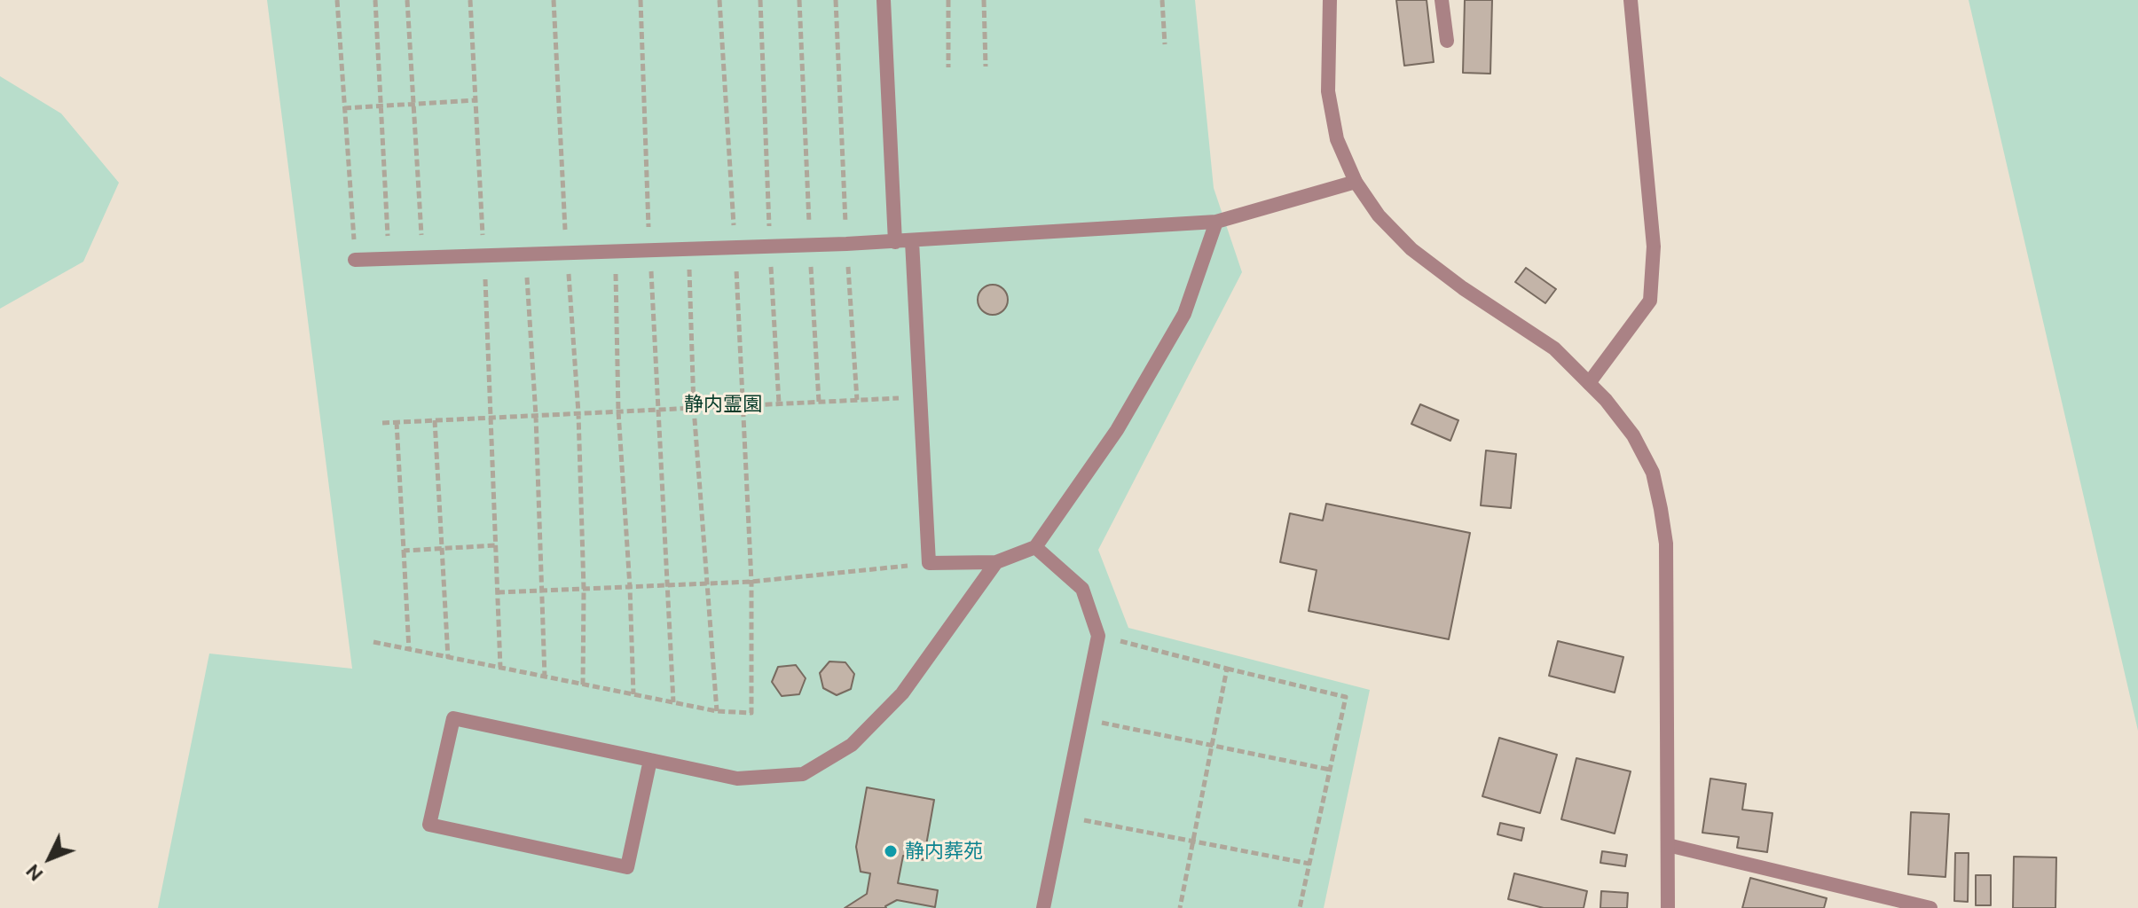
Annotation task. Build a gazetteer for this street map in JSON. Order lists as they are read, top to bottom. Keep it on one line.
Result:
{"parks":["静内霊園"],"places":["静内葬苑"],"north":"bottom left"}
